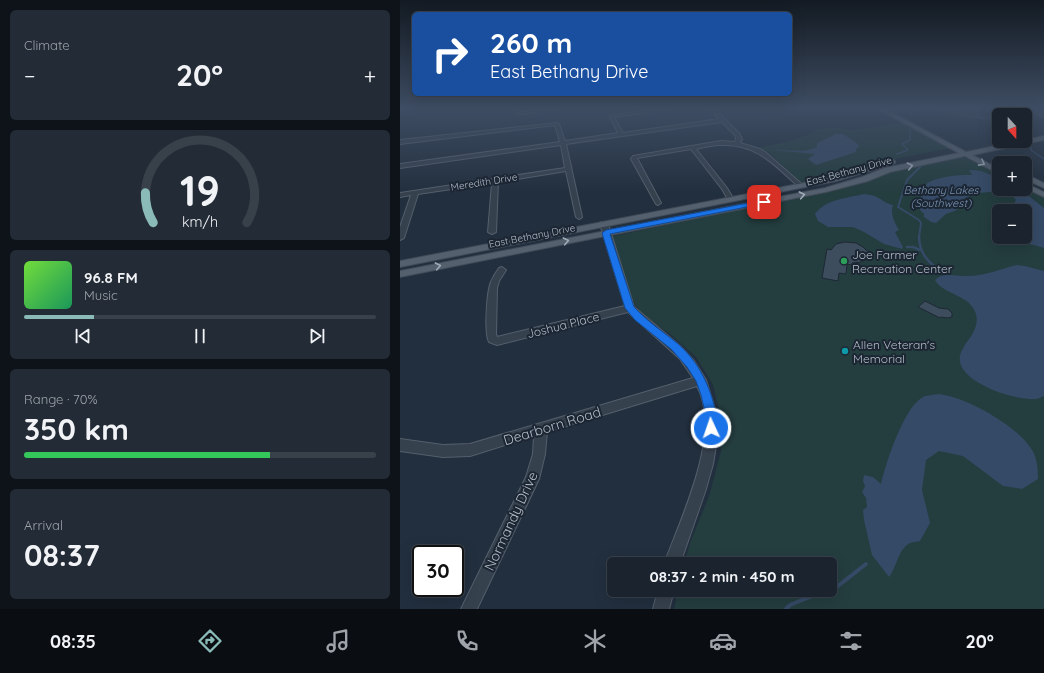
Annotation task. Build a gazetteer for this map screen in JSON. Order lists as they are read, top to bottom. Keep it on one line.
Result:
{"streets":{"main road":["East Bethany Drive"],"street":["Meredith Drive","Joshua Place","Dearborn Road","Normandy Drive"]},"crossings":[["Dearborn Road","Normandy Drive"]],"water":["Bethany Lakes (Southwest)"],"places":["Joe Farmer Recreation Center","Allen Veteran's Memorial"],"north":"bottom","page":{"tile":["Climate",["Range · 70%","350 km"],["Arrival","08:37"]],"turn":["260 m","East Bethany Drive"],"heat":["−","20°","+"],"map_buttons":["+","−"],"song":["96.8 FM","Music"],"limit":"30","trip":"08:37 · 2 min · 450 m","tabs":["08:35","20°"],"gauge":["19","km/h"]}}
